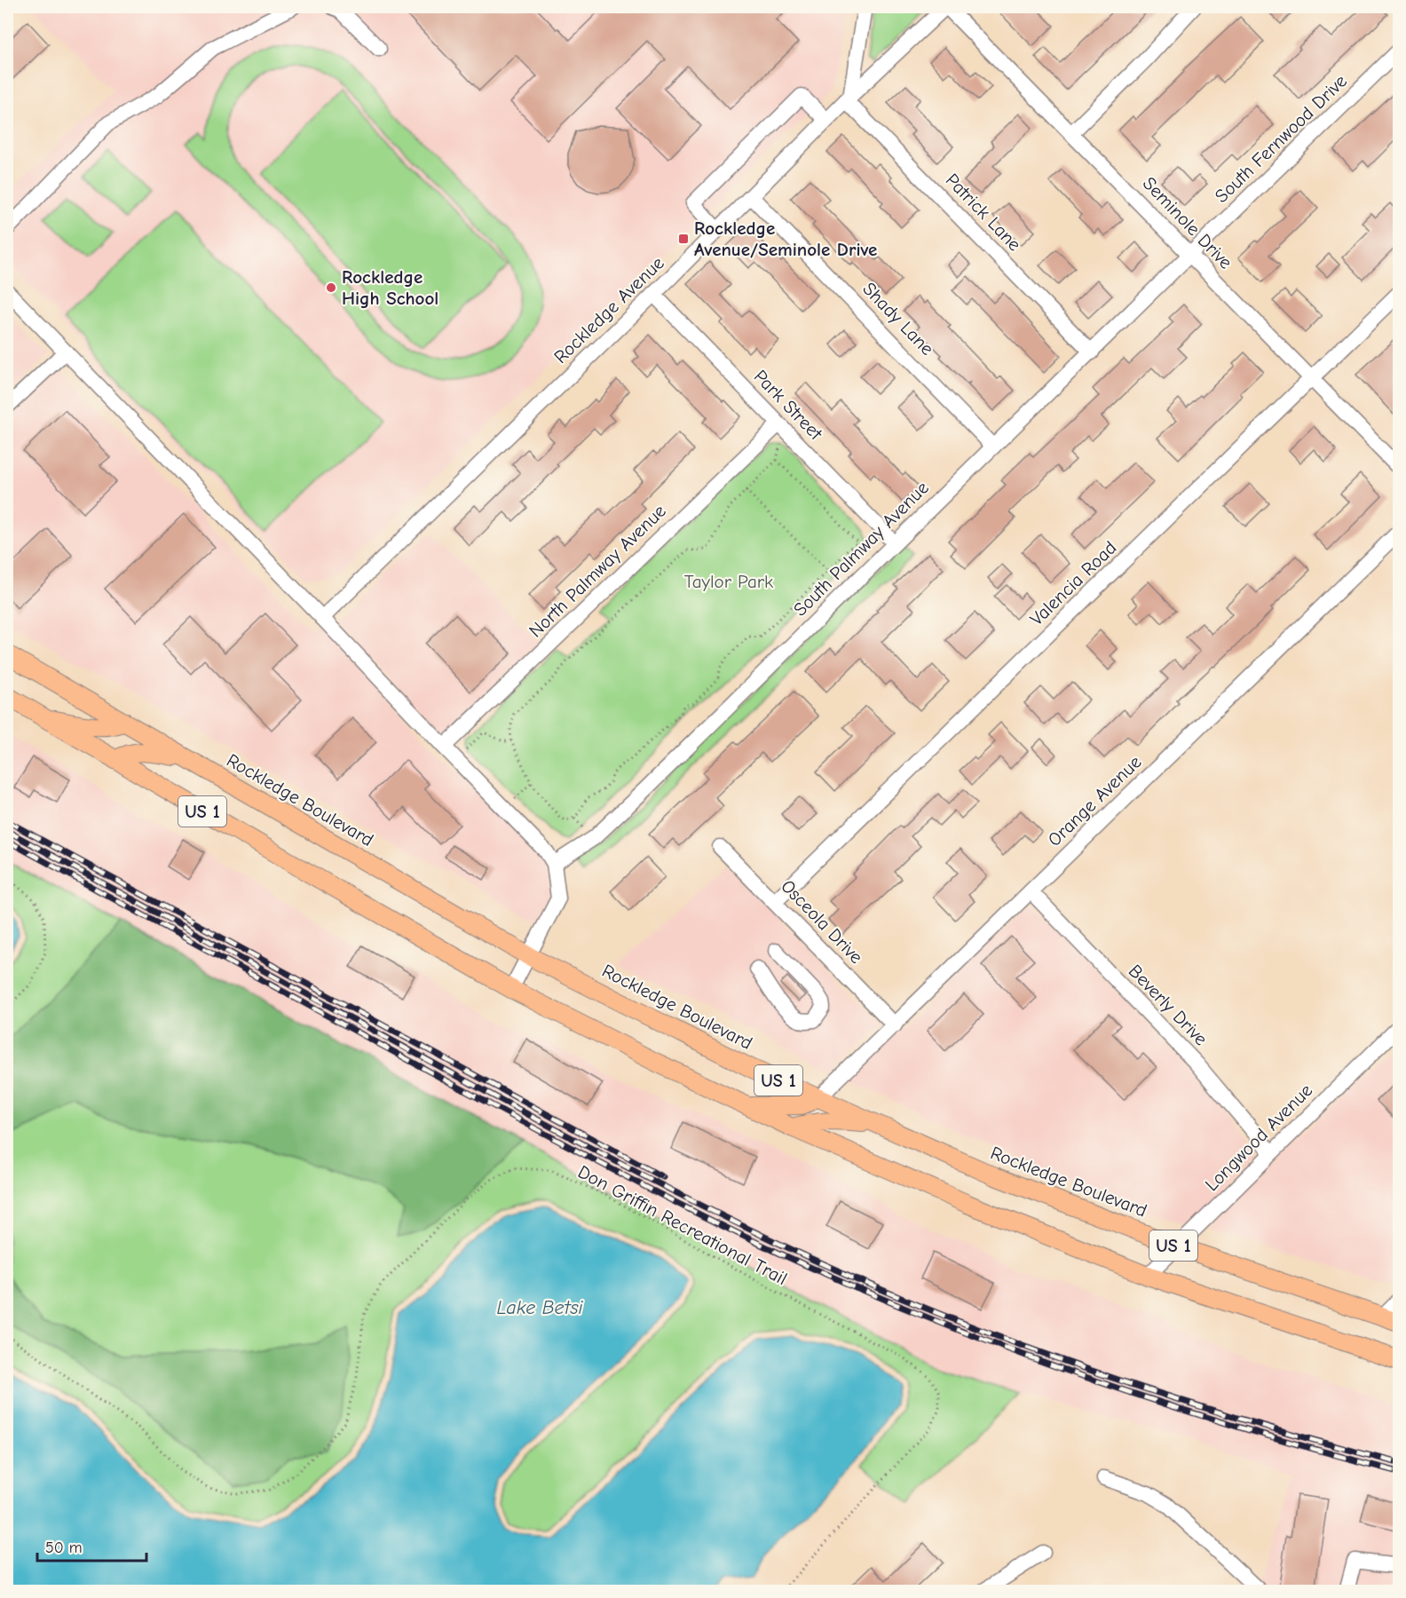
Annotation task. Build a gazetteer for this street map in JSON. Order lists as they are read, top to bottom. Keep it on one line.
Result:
{"streets":{"main road":["Rockledge Boulevard","US 1"],"street":["South Fernwood Drive","Patrick Lane","Seminole Drive","Rockledge Avenue","Shady Lane","Park Street","South Palmway Avenue","North Palmway Avenue","Valencia Road","Orange Avenue","Osceola Drive","Beverly Drive","Longwood Avenue"],"path":["Don Griffin Recreational Trail"]},"crossings":[["South Fernwood Drive","Seminole Drive"],["South Fernwood Drive","South Palmway Avenue"],["Patrick Lane","Rockledge Avenue"],["Patrick Lane","South Palmway Avenue"],["Seminole Drive","Rockledge Avenue"],["Seminole Drive","South Palmway Avenue"],["Seminole Drive","Valencia Road"],["Rockledge Avenue","Shady Lane"],["Rockledge Avenue","Park Street"],["Shady Lane","South Palmway Avenue"],["Park Street","South Palmway Avenue"],["Park Street","North Palmway Avenue"],["Valencia Road","Osceola Drive"],["Rockledge Boulevard","Orange Avenue"],["Rockledge Boulevard","Longwood Avenue"],["Orange Avenue","Osceola Drive"],["Orange Avenue","Beverly Drive"],["US 1","Longwood Avenue"],["Beverly Drive","Longwood Avenue"]],"water":["Lake Betsi"],"parks":["Taylor Park"],"places":{"transit":["Rockledge Avenue/Seminole Drive"],"other":["Rockledge High School"]},"scale_bar":"50 m"}
